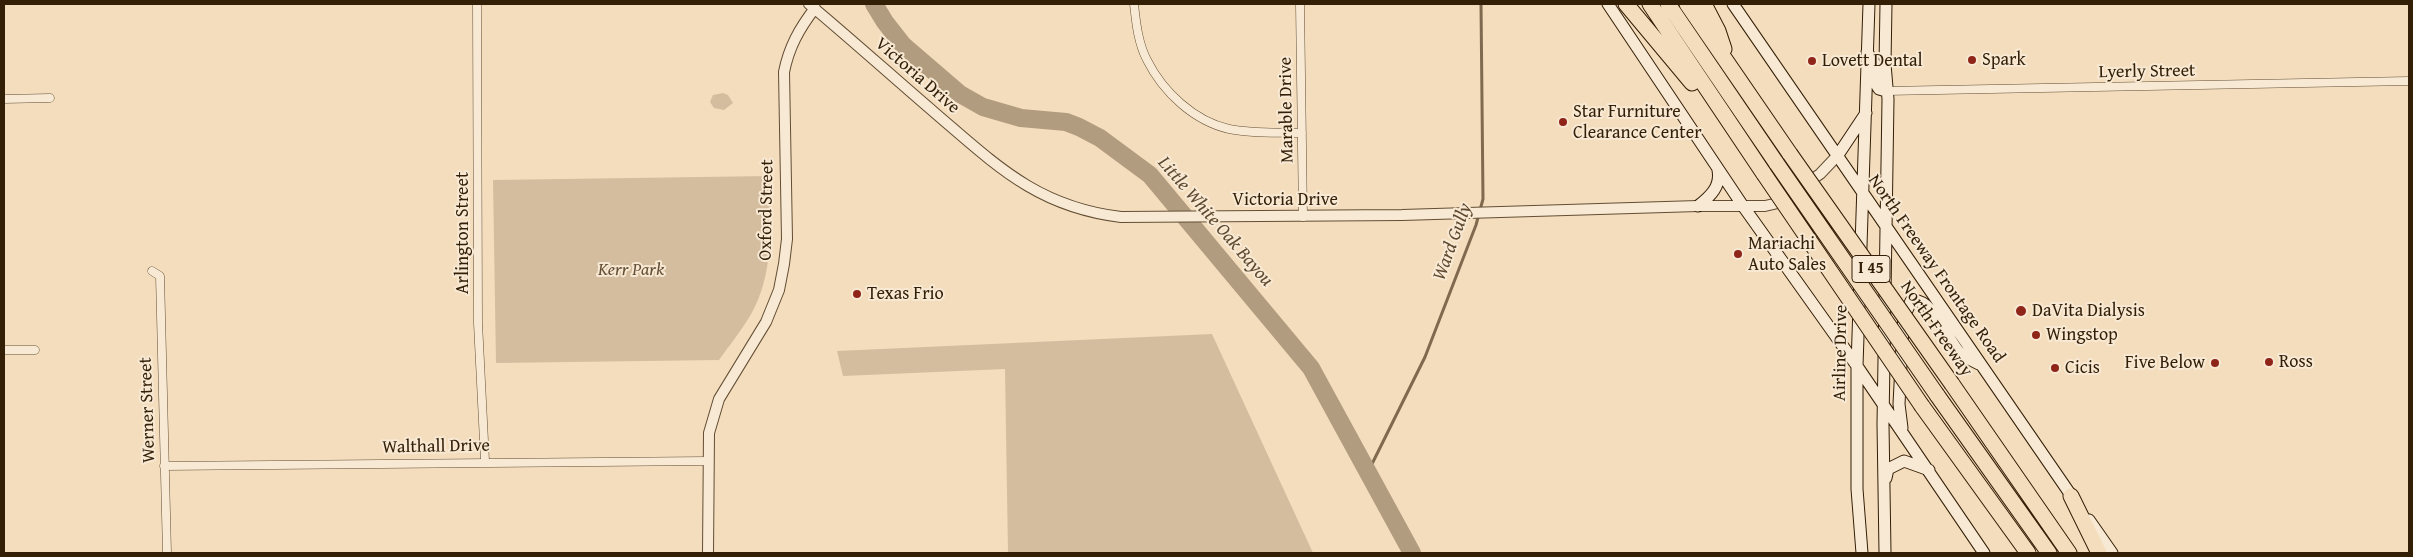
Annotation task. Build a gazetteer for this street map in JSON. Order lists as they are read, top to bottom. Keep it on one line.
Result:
{"streets":{"highway":["I 45","North Freeway"],"main road":["North Freeway Frontage Road","Airline Drive"],"street":["Lyerly Street","Victoria Drive","Marable Drive","Oxford Street","Arlington Street","Werner Street","Walthall Drive"]},"crossings":[["Victoria Drive","Marable Drive"],["Victoria Drive","Oxford Street"],["Victoria Drive","North Freeway Frontage Road"],["Oxford Street","Walthall Drive"],["Arlington Street","Walthall Drive"],["North Freeway Frontage Road","Airline Drive"],["Werner Street","Walthall Drive"]],"water":["Little White Oak Bayou","Ward Gully"],"parks":["Kerr Park"],"places":["Spark","Lovett Dental","Star Furniture Clearance Center","Mariachi Auto Sales","Texas Frio","DaVita Dialysis","Wingstop","Ross","Five Below","Cicis"]}
